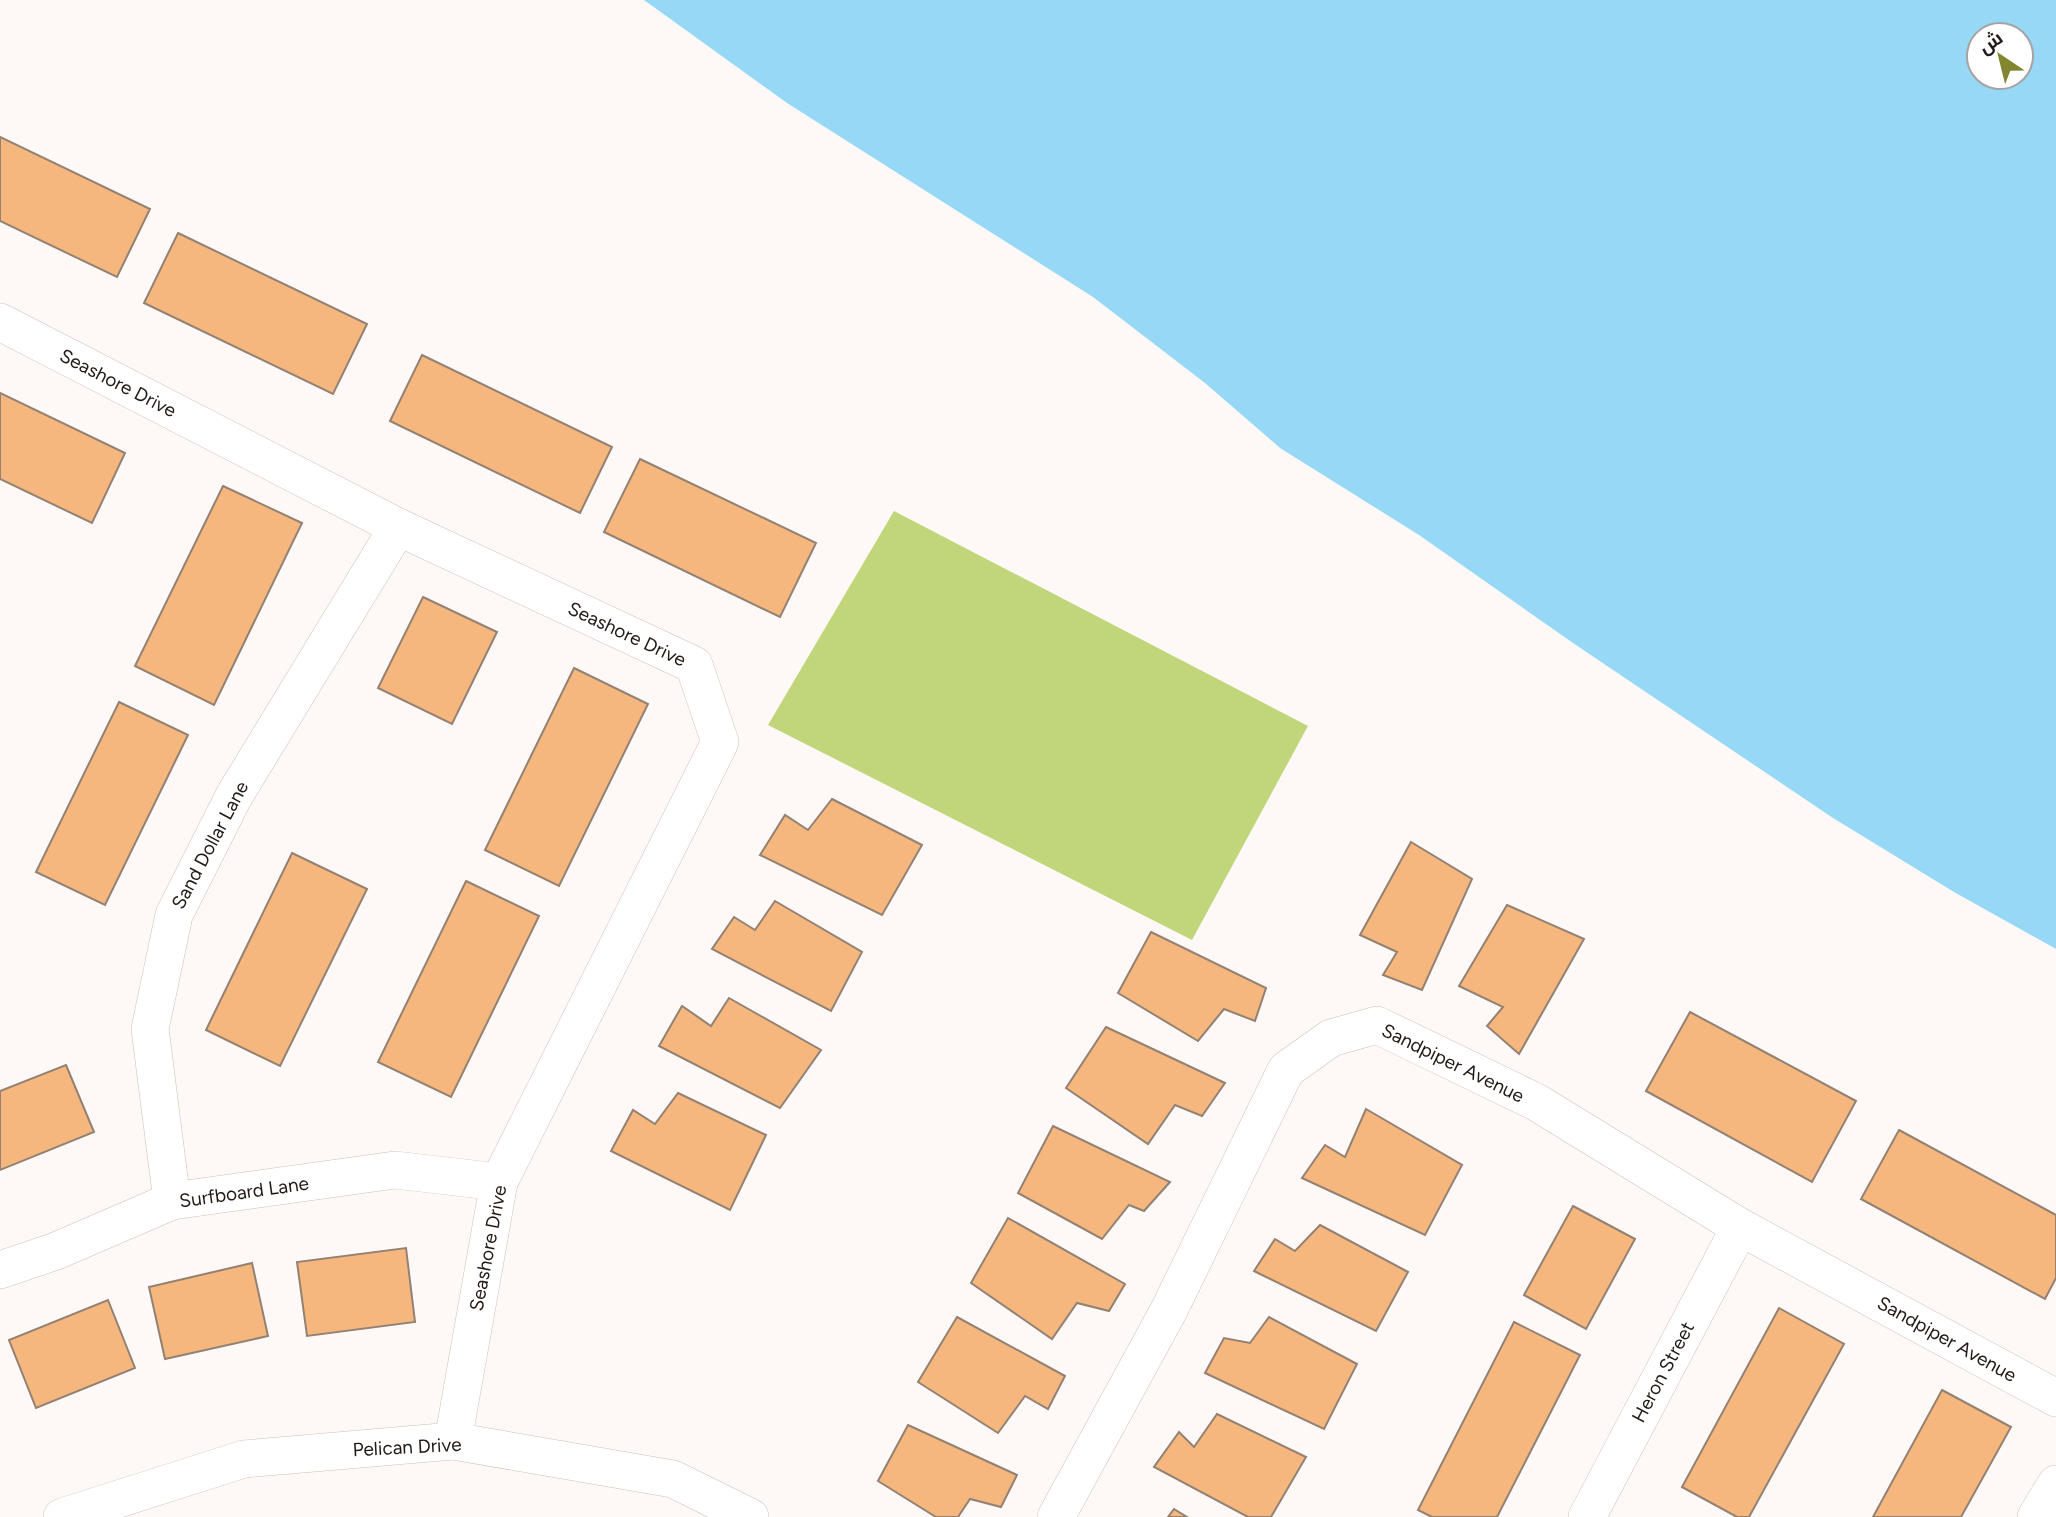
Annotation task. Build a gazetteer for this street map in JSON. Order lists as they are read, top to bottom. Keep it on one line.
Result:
{"streets":{"street":["Seashore Drive","Sand Dollar Lane","Sandpiper Avenue","Surfboard Lane","Heron Street","Pelican Drive"]},"crossings":[["Seashore Drive","Sand Dollar Lane"],["Seashore Drive","Surfboard Lane"],["Seashore Drive","Pelican Drive"],["Sand Dollar Lane","Surfboard Lane"],["Sandpiper Avenue","Heron Street"]],"north":"top left"}
